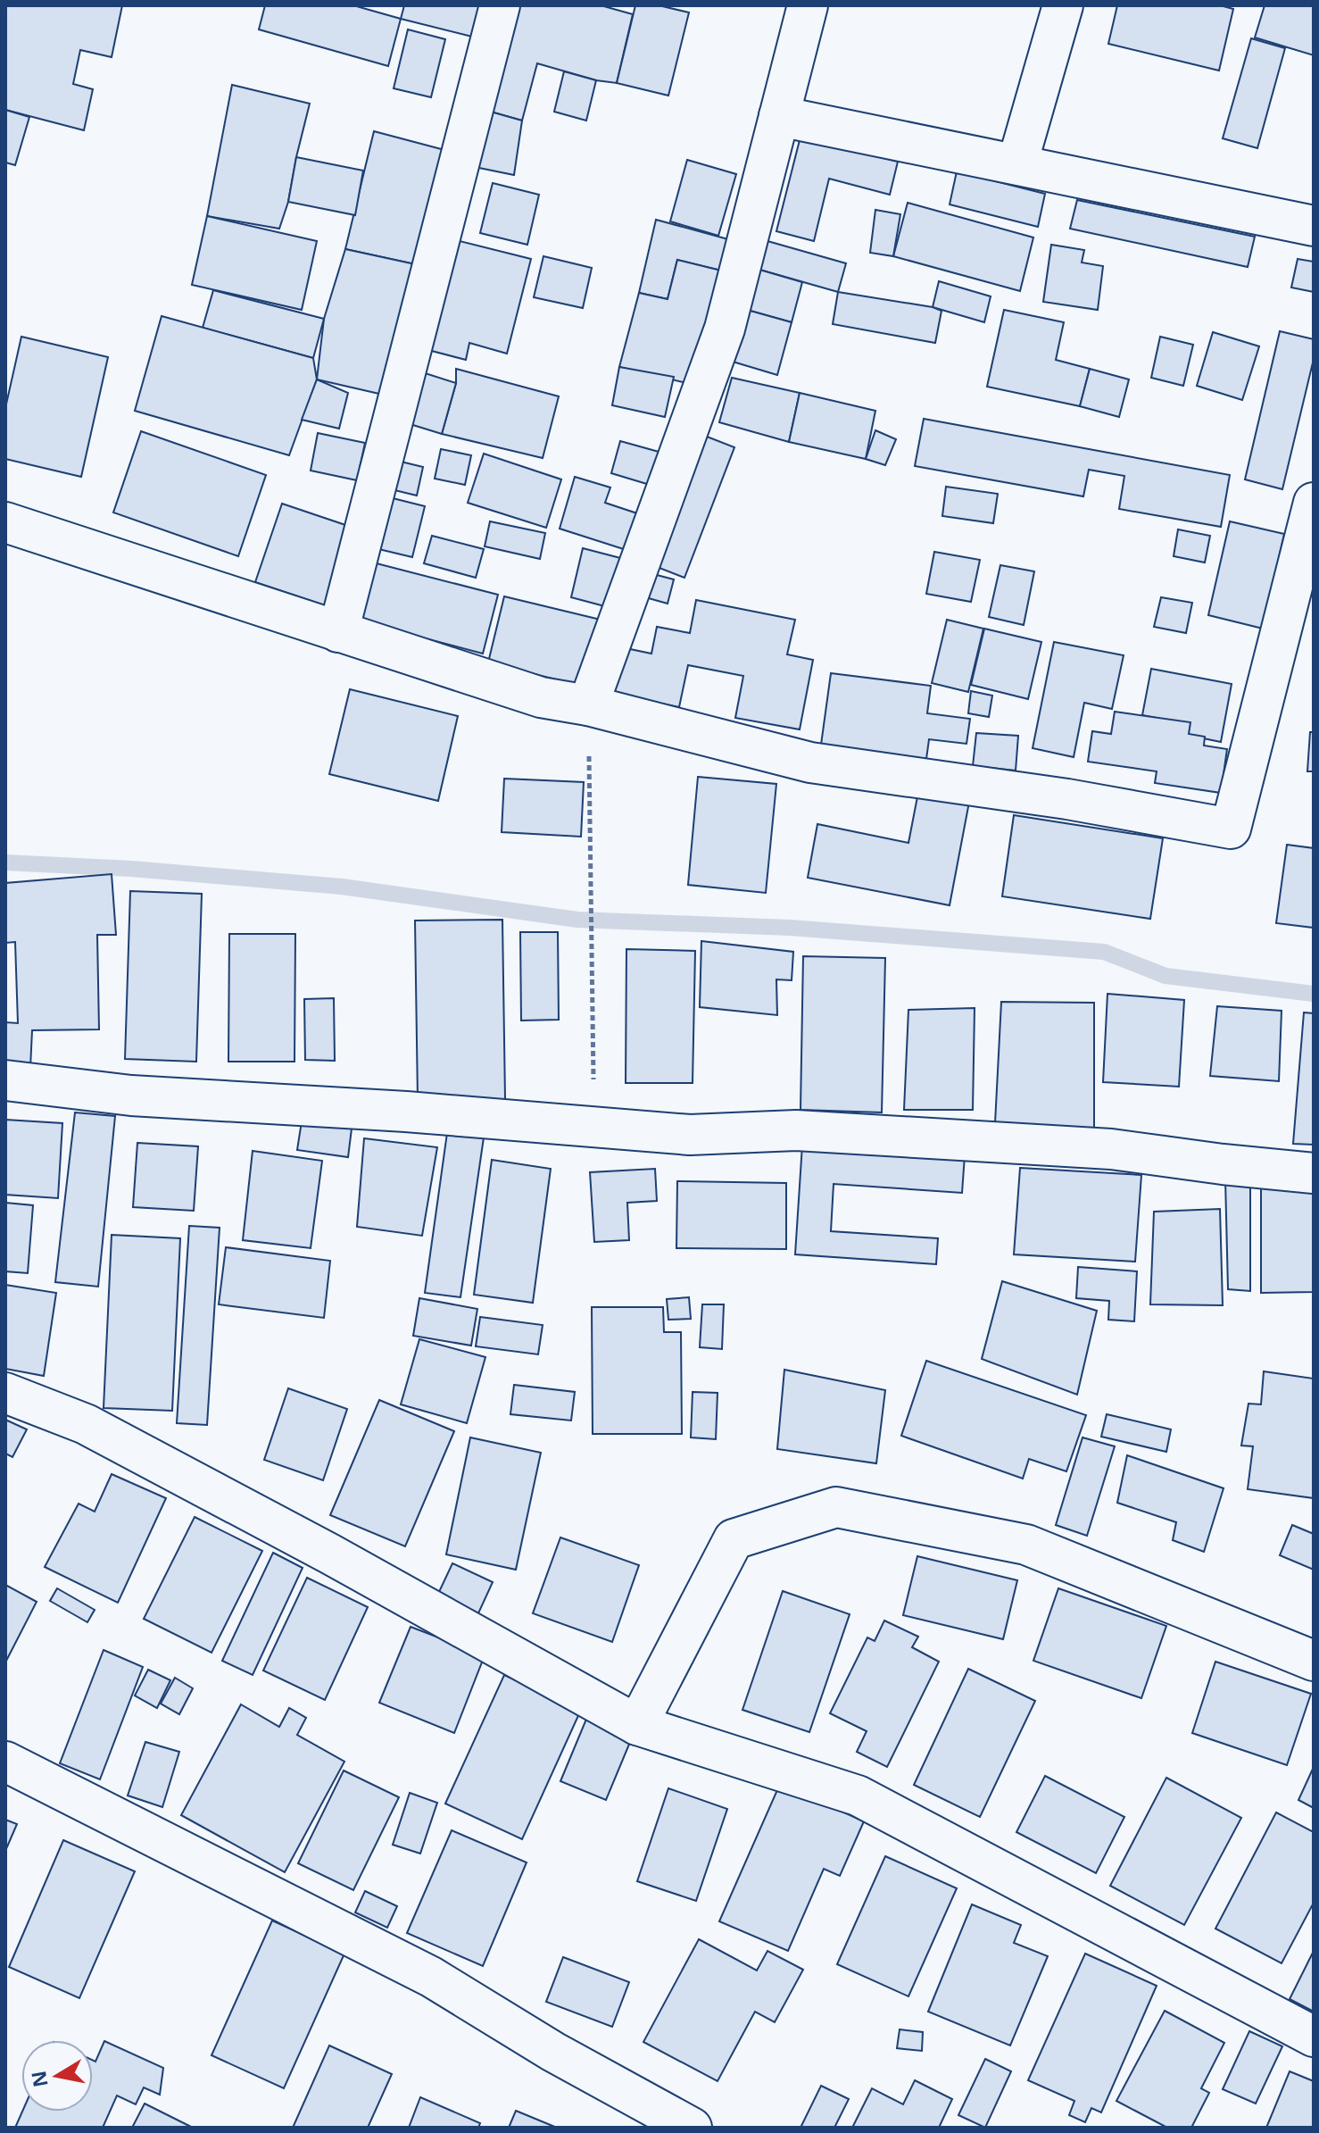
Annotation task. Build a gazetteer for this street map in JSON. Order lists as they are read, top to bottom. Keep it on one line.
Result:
{"north":"left"}
